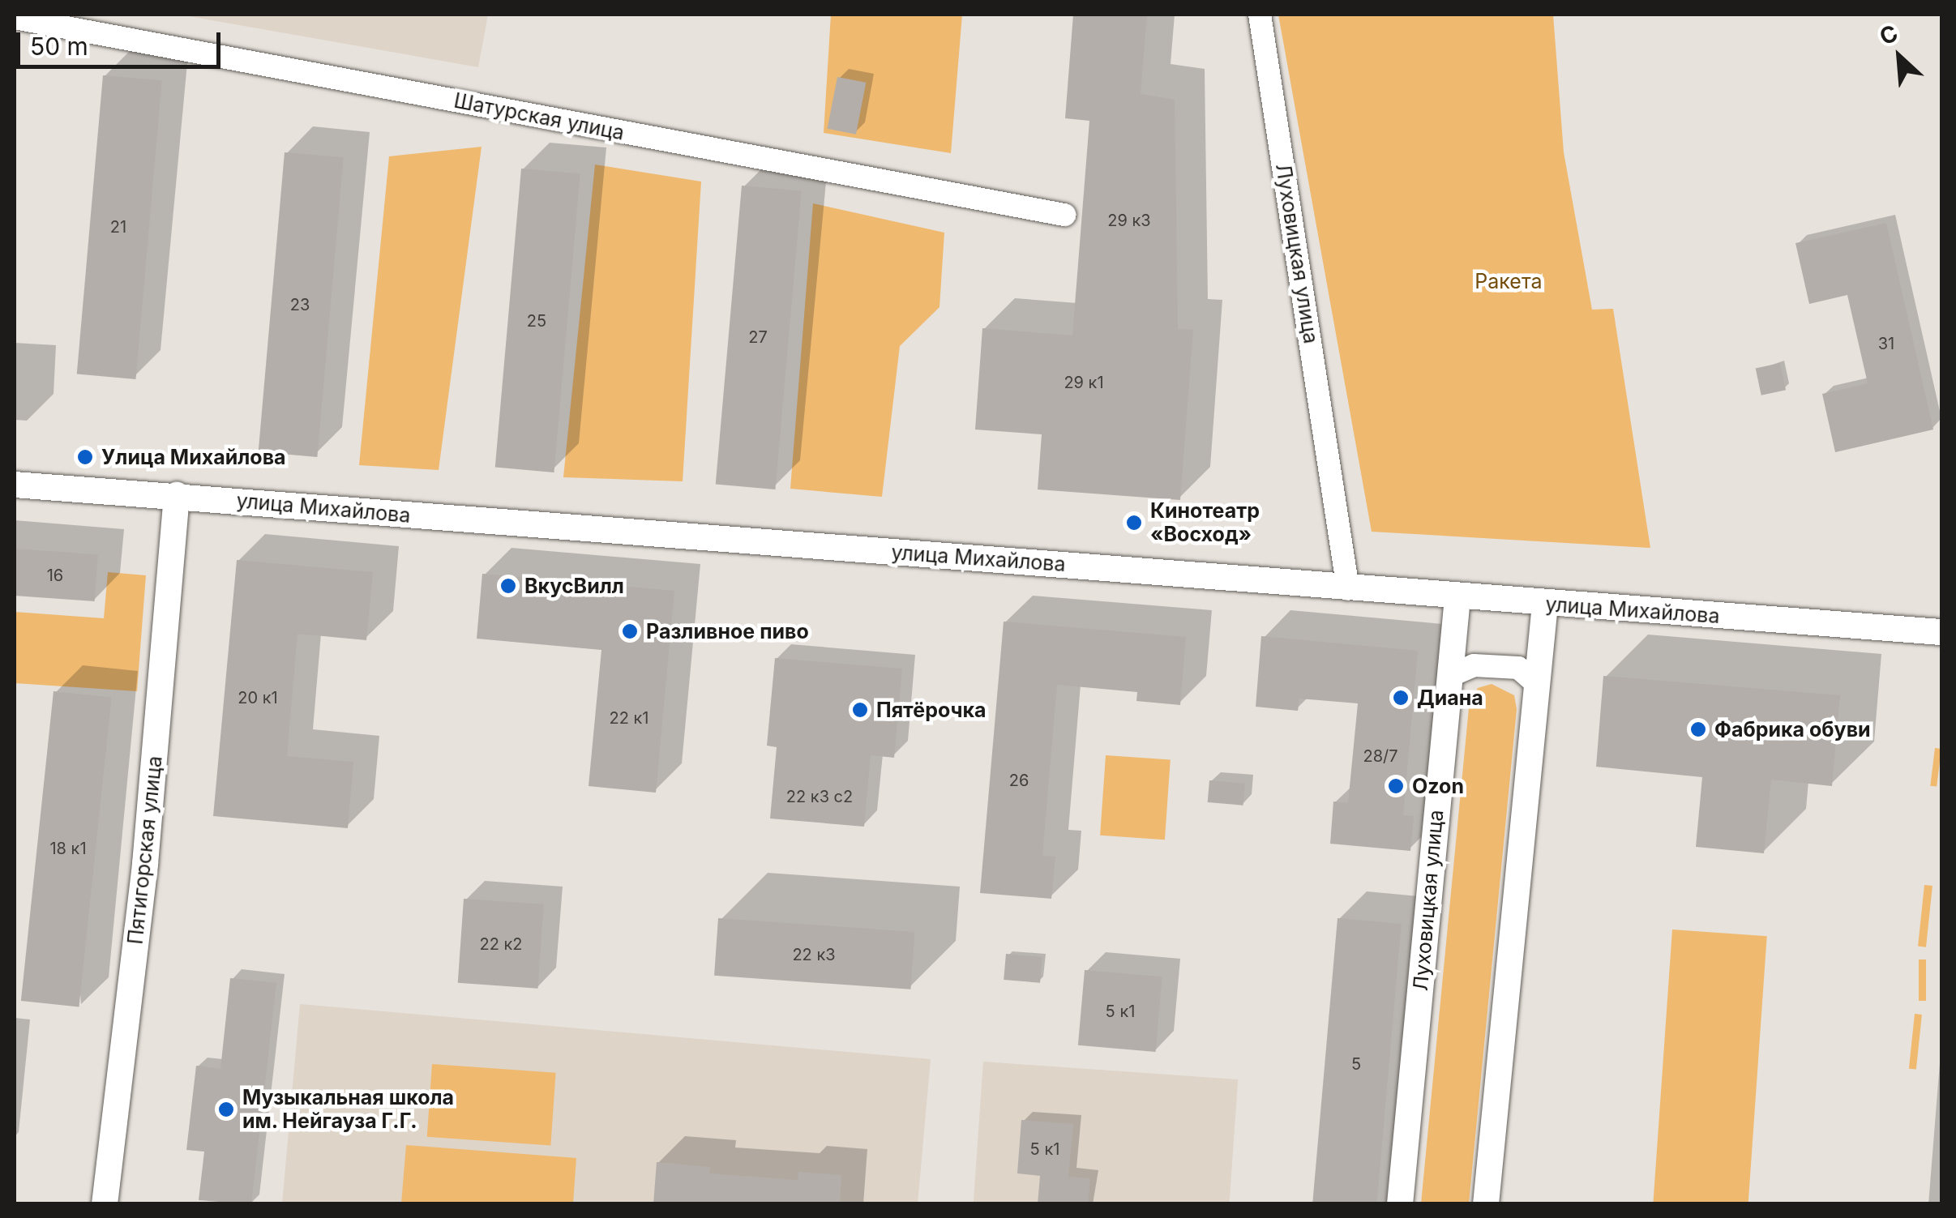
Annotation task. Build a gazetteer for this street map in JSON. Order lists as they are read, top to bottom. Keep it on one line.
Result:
{"streets":{"street":["Шатурская улица","Луховицкая улица","улица Михайлова","Пятигорская улица"]},"crossings":[["Луховицкая улица","улица Михайлова"],["улица Михайлова","Пятигорская улица"]],"parks":["Ракета"],"places":["Улица Михайлова","Кинотеатр «Восход»","ВкусВилл","Разливное пиво","Диана","Пятёрочка","Фабрика обуви","Ozon","Музыкальная школа им. Нейгауза Г.Г."],"house_numbers":["29 к3","21","23","25","27","31","29 к1","16","20 к1","22 к1","28/7","26","22 к3 с2","18 к1","22 к2","22 к3","5 к1","5","5 к1"],"scale_bar":"50 m","north":"top left"}
